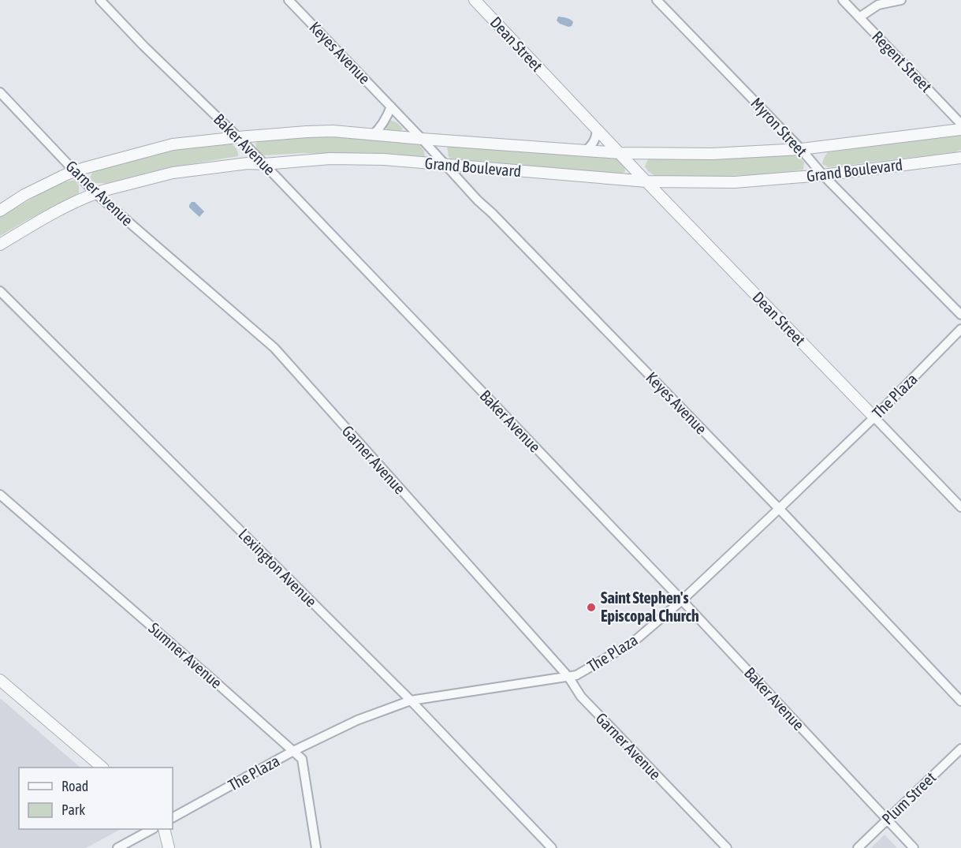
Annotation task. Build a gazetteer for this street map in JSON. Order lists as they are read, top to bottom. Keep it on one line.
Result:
{"streets":{"street":["Dean Street","Keyes Avenue","Regent Street","Myron Street","Baker Avenue","Grand Boulevard","Garner Avenue","The Plaza","Lexington Avenue","Sumner Avenue","Plum Street"]},"crossings":[["Dean Street","Grand Boulevard"],["Dean Street","The Plaza"],["Keyes Avenue","Grand Boulevard"],["Keyes Avenue","The Plaza"],["Myron Street","Grand Boulevard"],["Baker Avenue","Grand Boulevard"],["Baker Avenue","The Plaza"],["Baker Avenue","Plum Street"],["Grand Boulevard","Garner Avenue"],["Garner Avenue","The Plaza"],["The Plaza","Lexington Avenue"],["The Plaza","Sumner Avenue"]],"places":["Saint Stephen's Episcopal Church"],"legend":["Road","Park"]}
